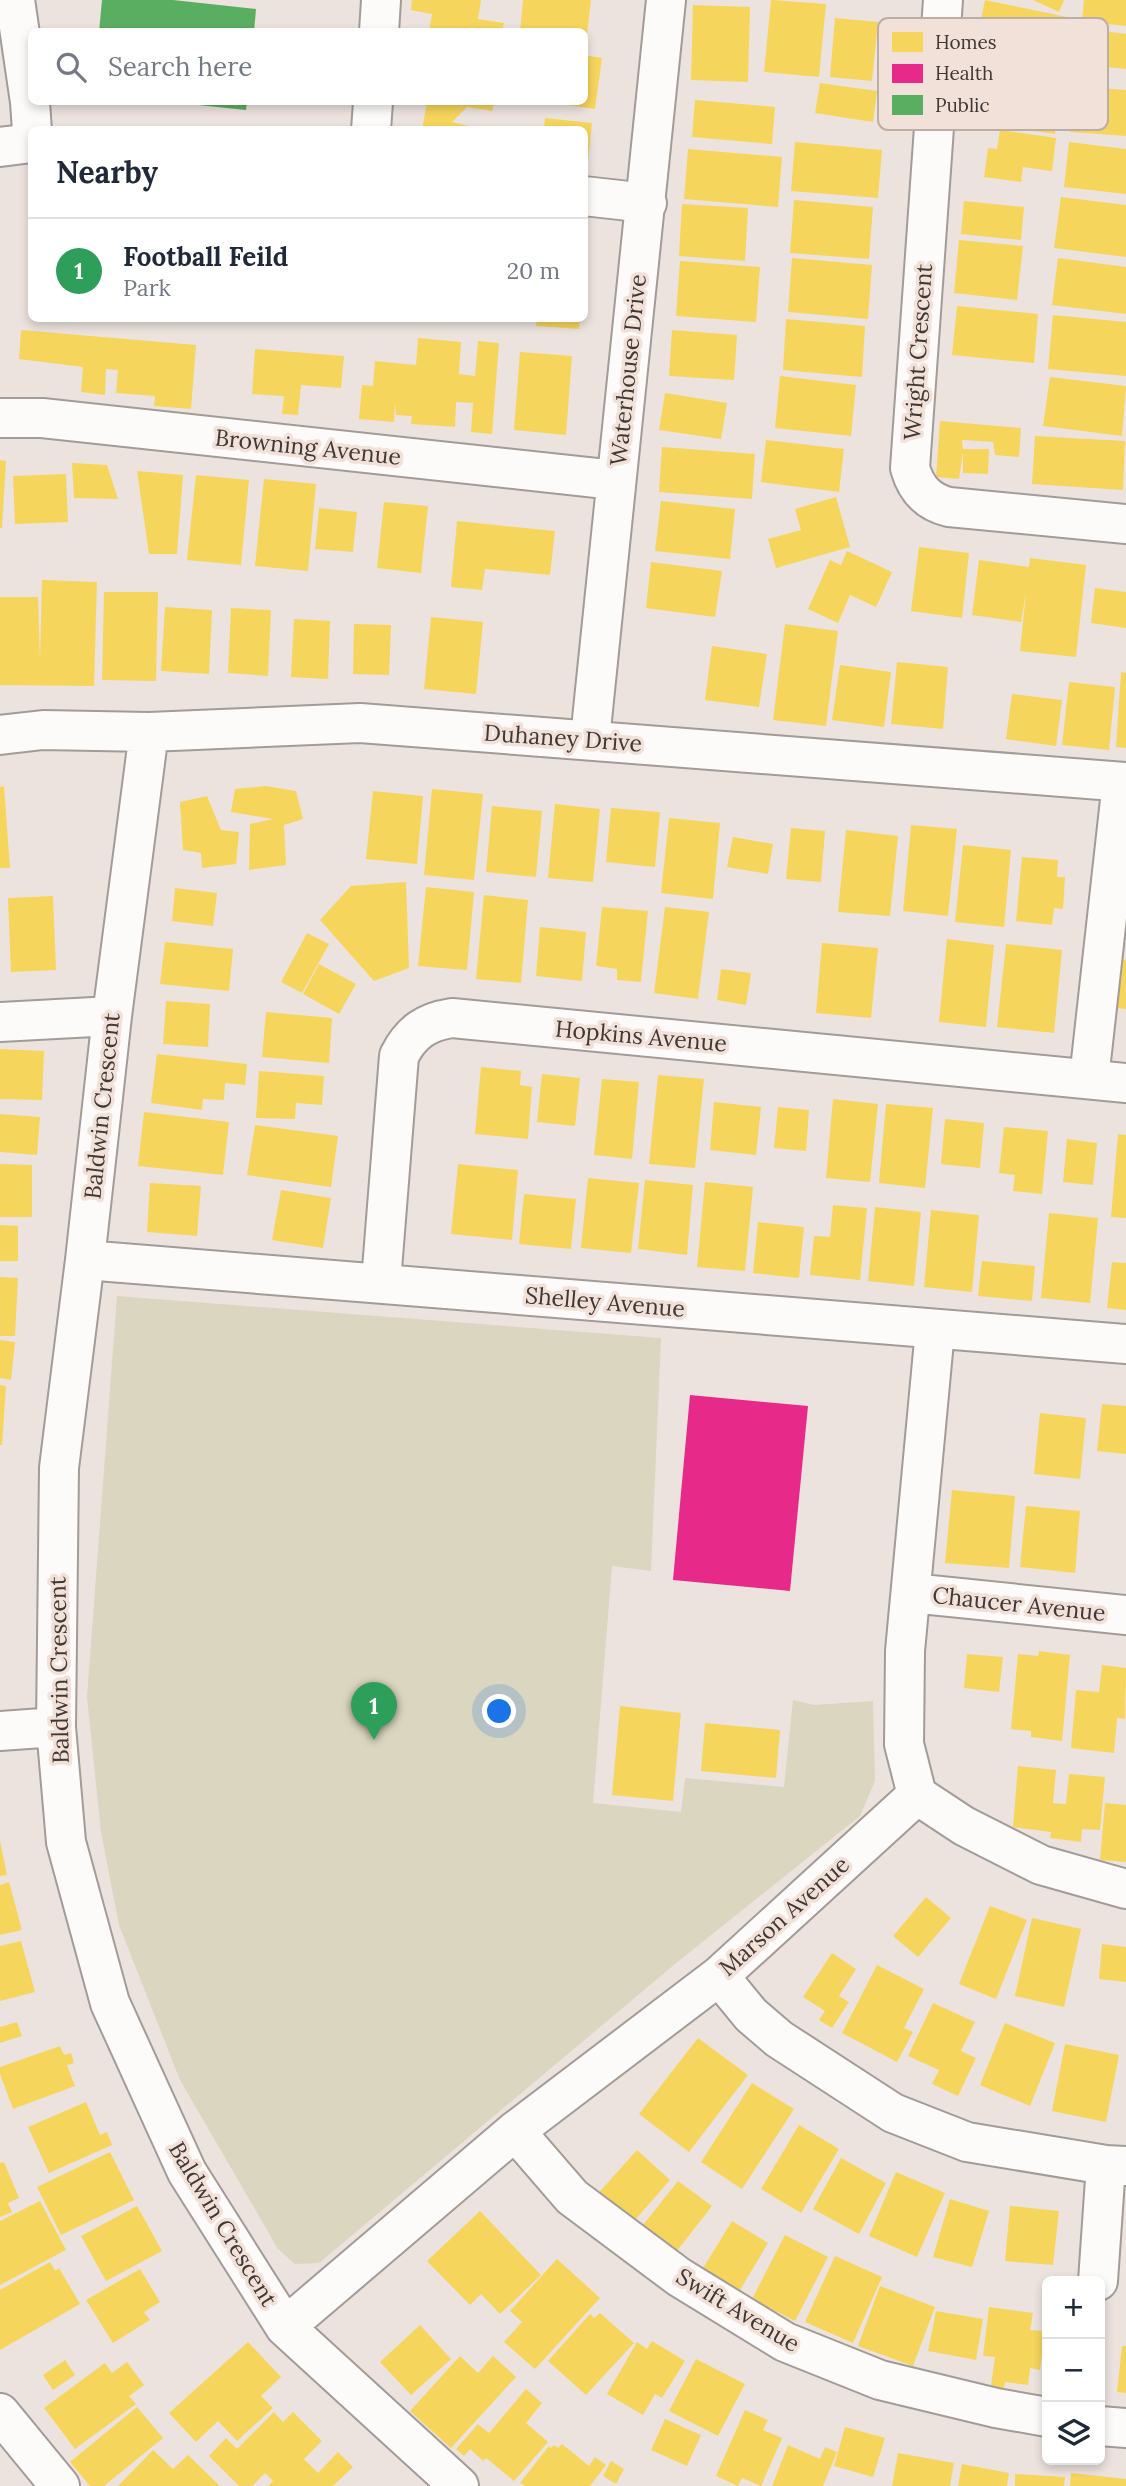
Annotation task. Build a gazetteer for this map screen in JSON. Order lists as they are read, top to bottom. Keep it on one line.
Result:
{"streets":{"street":["Wright Crescent","Waterhouse Drive","Browning Avenue","Duhaney Drive","Hopkins Avenue","Baldwin Crescent","Shelley Avenue","Chaucer Avenue","Marson Avenue","Swift Avenue"]},"crossings":[["Waterhouse Drive","Browning Avenue"],["Waterhouse Drive","Duhaney Drive"],["Duhaney Drive","Baldwin Crescent"],["Hopkins Avenue","Shelley Avenue"],["Baldwin Crescent","Shelley Avenue"],["Baldwin Crescent","Marson Avenue"],["Marson Avenue","Swift Avenue"]],"legend":["Homes","Health","Public"],"page":{"search":"Search here","heading":"Nearby","list":[{"mark":"1","name":"Football Feild","note":"Park","value":"20 m"}],"pins":"1","map_buttons":["+","−"]}}
